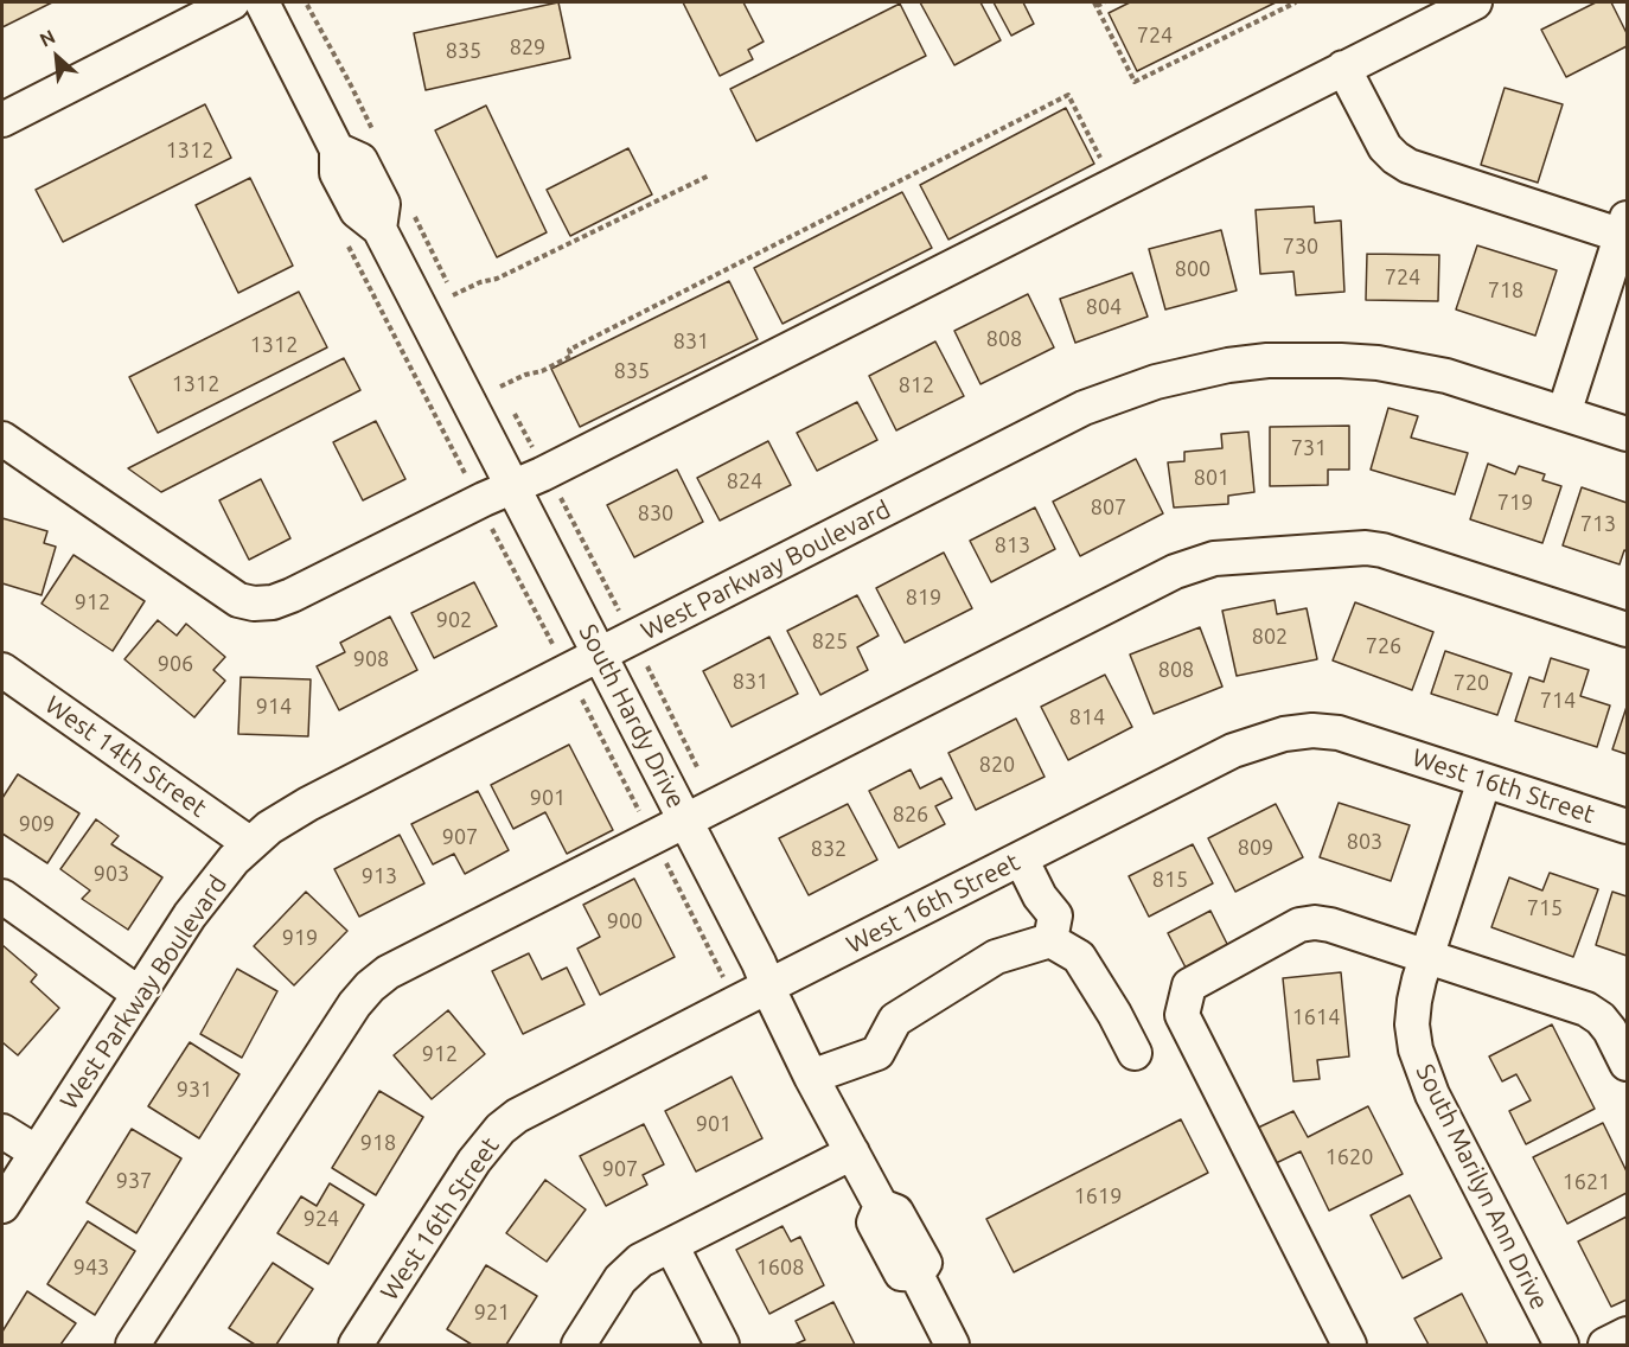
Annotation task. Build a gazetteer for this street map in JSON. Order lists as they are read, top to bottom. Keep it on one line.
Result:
{"streets":{"street":["West Parkway Boulevard","South Hardy Drive","West 14th Street","West 16th Street","South Marilyn Ann Drive"]},"crossings":[["West Parkway Boulevard","South Hardy Drive"],["West Parkway Boulevard","West 14th Street"],["South Hardy Drive","West 16th Street"],["West 16th Street","South Marilyn Ann Drive"]],"house_numbers":["724","829","835","1312","730","800","724","718","804","808","831","1312","835","1312","812","731","801","824","719","807","830","713","813","819","912","902","802","825","726","908","906","808","831","720","714","914","814","820","901","826","909","907","803","809","832","903","913","815","715","900","919","1614","912","931","901","918","1620","907","937","1621","1619","924","943","1608","921"],"north":"top left"}
